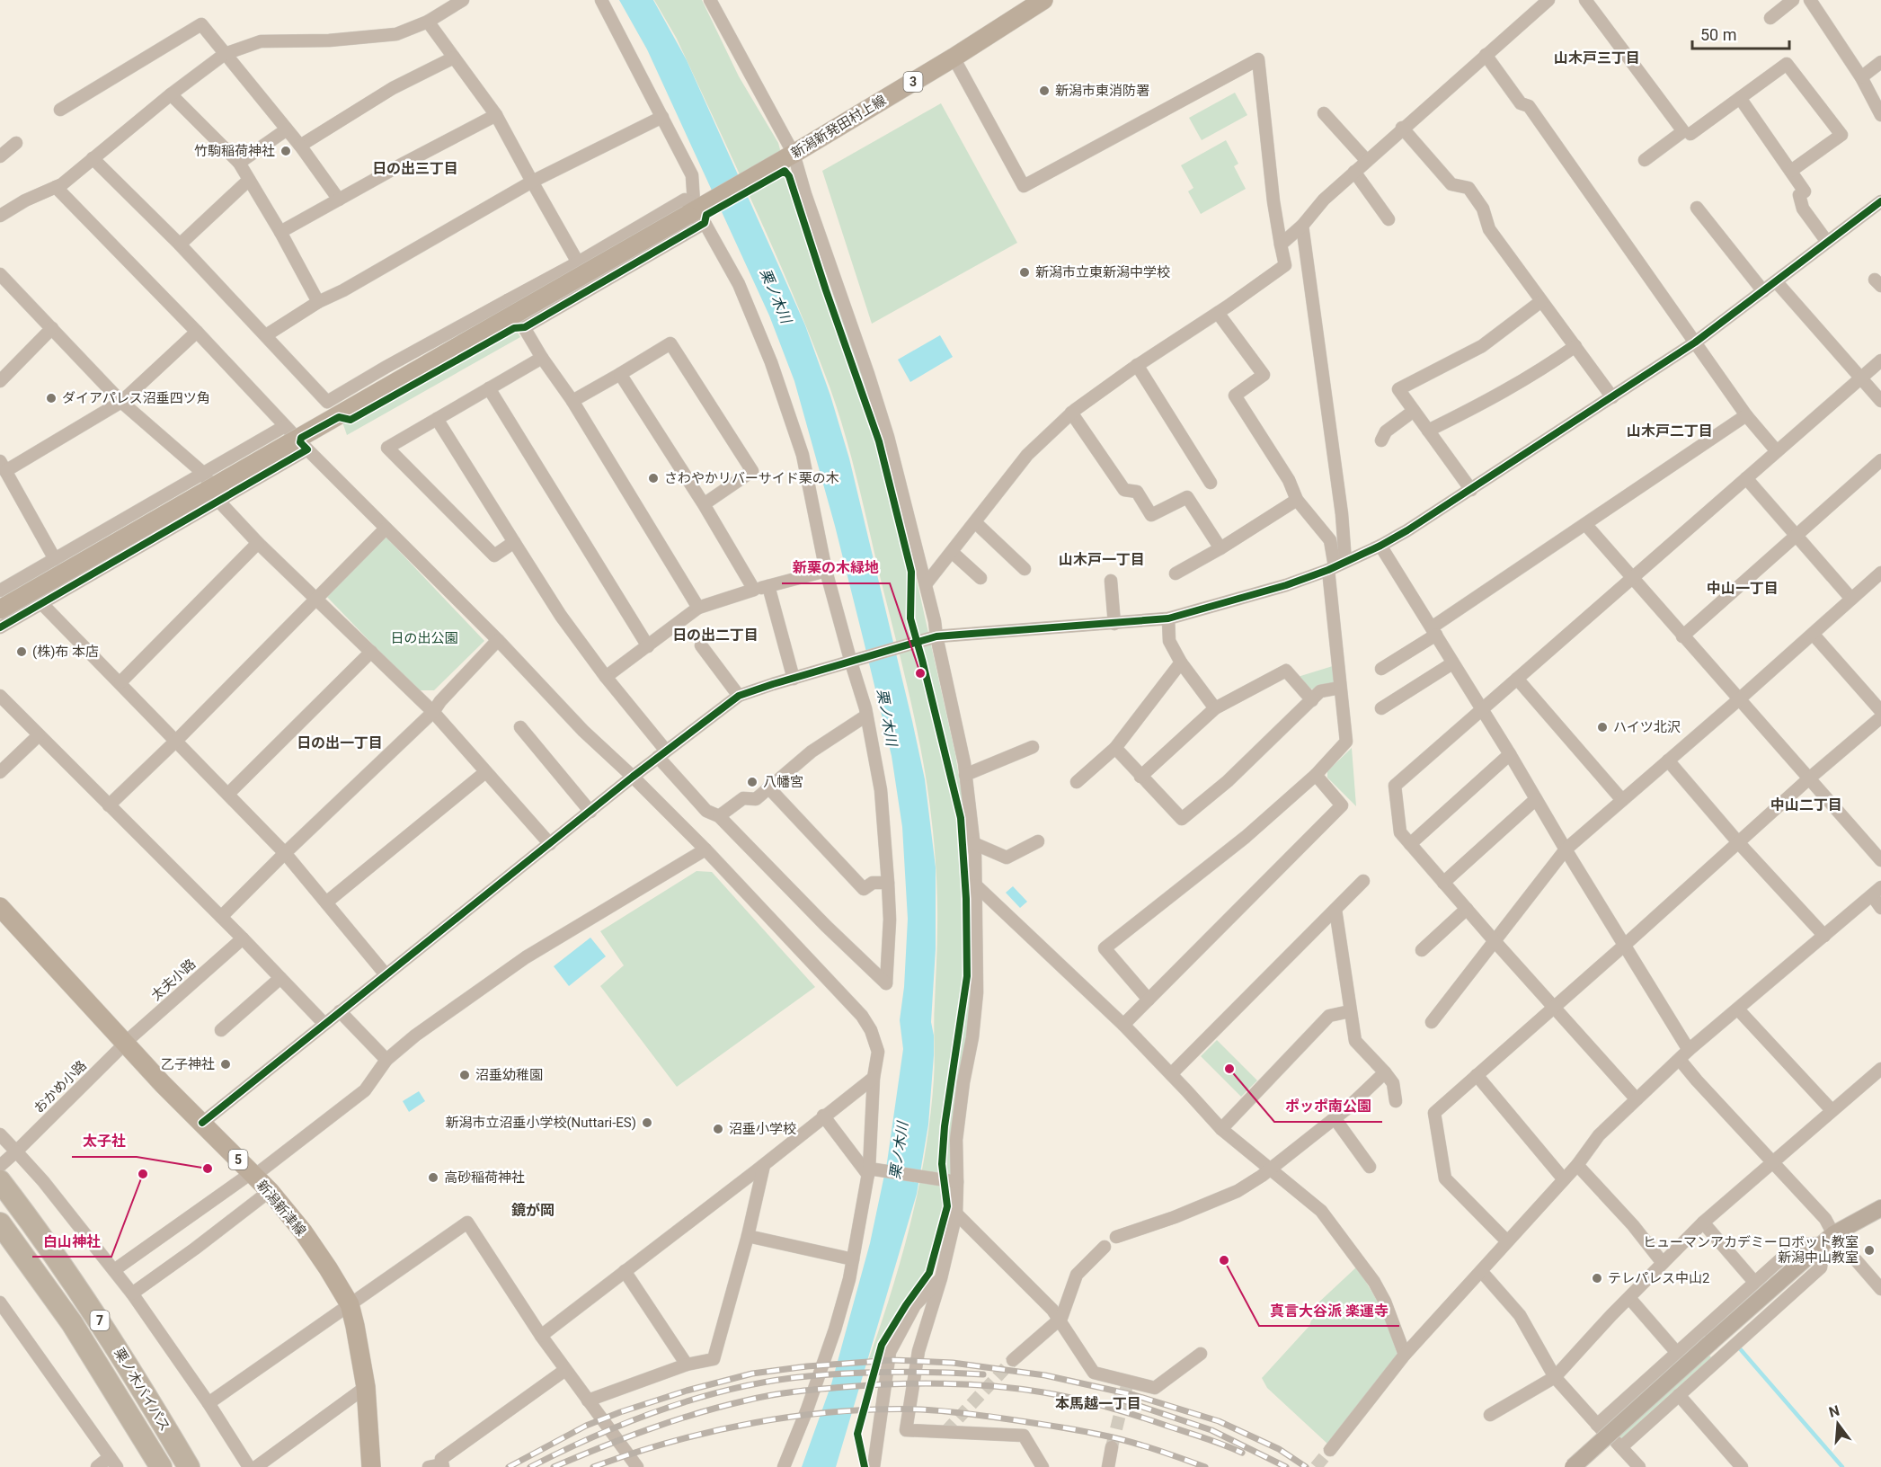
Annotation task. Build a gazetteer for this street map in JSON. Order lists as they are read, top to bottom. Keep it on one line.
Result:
{"streets":{"highway":["7","栗ノ木バイパス"],"main road":["3","新潟新発田村上線","5","新潟新津線"],"street":["太夫小路","おかめ小路"]},"crossings":[["3","新潟新発田村上線"],["太夫小路","おかめ小路"],["太夫小路","新潟新津線"],["おかめ小路","新潟新津線"]],"districts":["山木戸三丁目","日の出三丁目","山木戸二丁目","山木戸一丁目","中山一丁目","日の出二丁目","日の出一丁目","中山二丁目","鏡が岡","本馬越一丁目"],"water":["栗ノ木川"],"parks":["日の出公園"],"places":["新潟市東消防署","竹駒稲荷神社","新潟市立東新潟中学校","ダイアパレス沼垂四ツ角","さわやかリバーサイド栗の木","(株)布 本店","新栗の木緑地","ハイツ北沢","八幡宮","乙子神社","ポッポ南公園","沼垂幼稚園","新潟市立沼垂小学校(Nuttari-ES)","沼垂小学校","太子社","白山神社","高砂稲荷神社","ヒューマンアカデミーロボット教室 新潟中山教室","真言大谷派 楽運寺","テレパレス中山2"],"scale_bar":"50 m","north":"top"}
